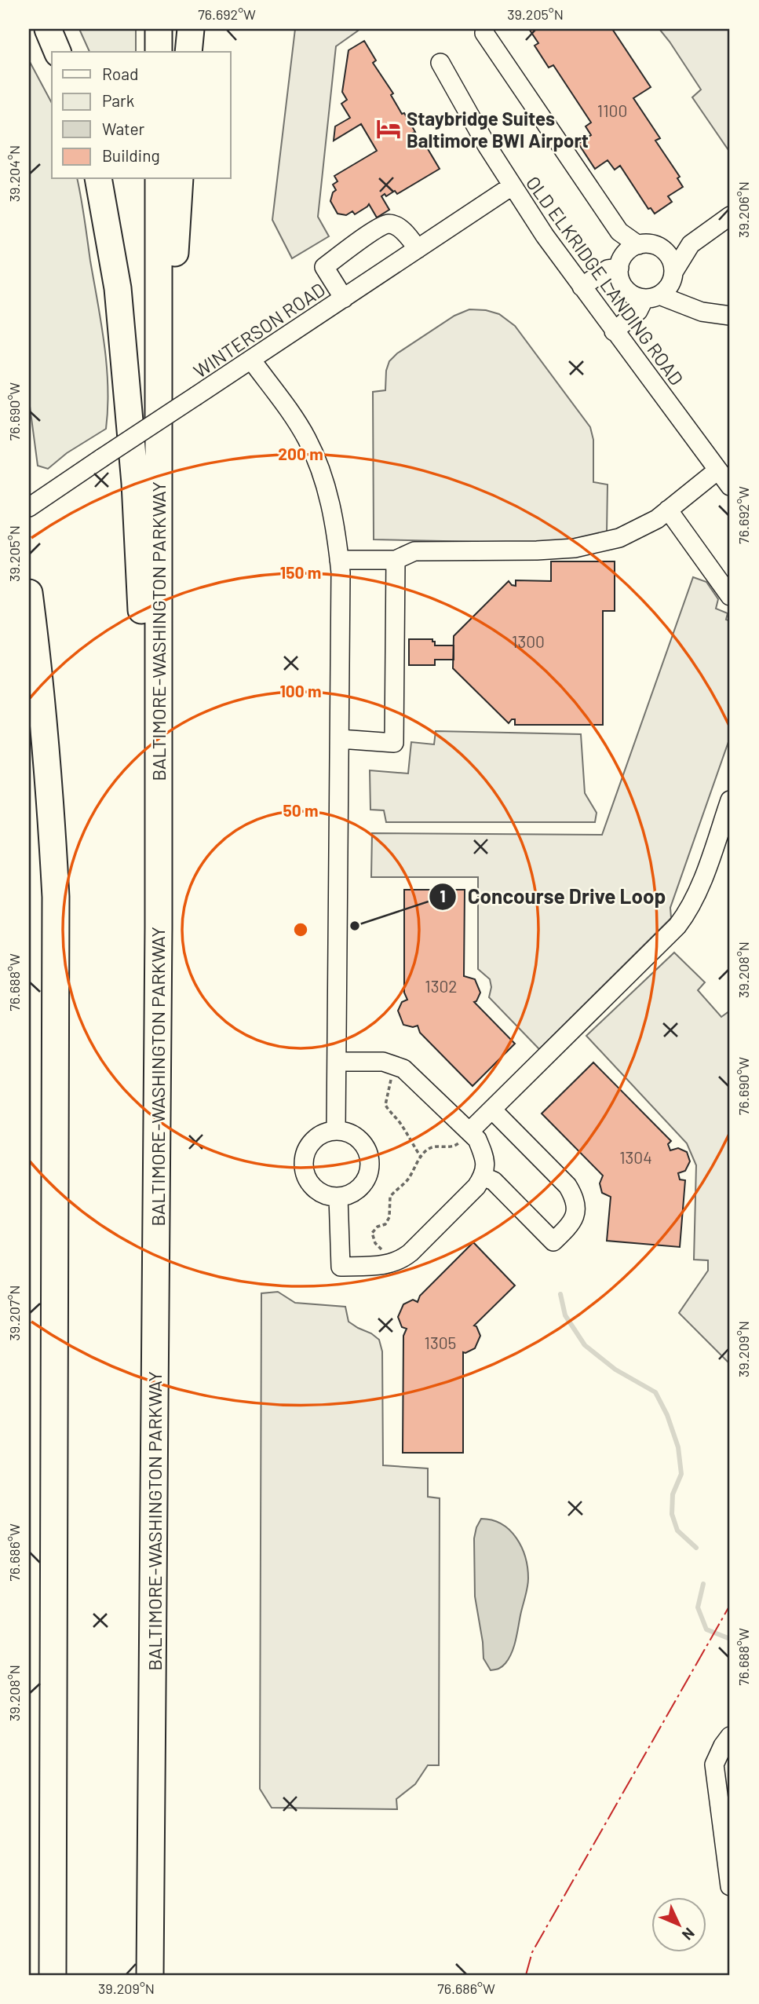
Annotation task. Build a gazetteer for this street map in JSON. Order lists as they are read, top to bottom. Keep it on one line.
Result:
{"streets":{"highway":["BALTIMORE-WASHINGTON PARKWAY"],"street":["OLD ELKRIDGE LANDING ROAD","WINTERSON ROAD"]},"crossings":[["OLD ELKRIDGE LANDING ROAD","WINTERSON ROAD"]],"places":{"hotel":["Staybridge Suites Baltimore BWI Airport"],"other":["Concourse Drive Loop"]},"house_numbers":["1100","1300","1302","1304","1305"],"legend":["Road","Park","Water","Building"],"north":"bottom right","coordinates":["76.692°W","39.205°N","39.204°N","39.206°N","76.690°W","39.208°N","76.688°W","39.207°N","39.209°N","76.686°W"],"rings":["200 m","150 m","100 m","50 m"]}
